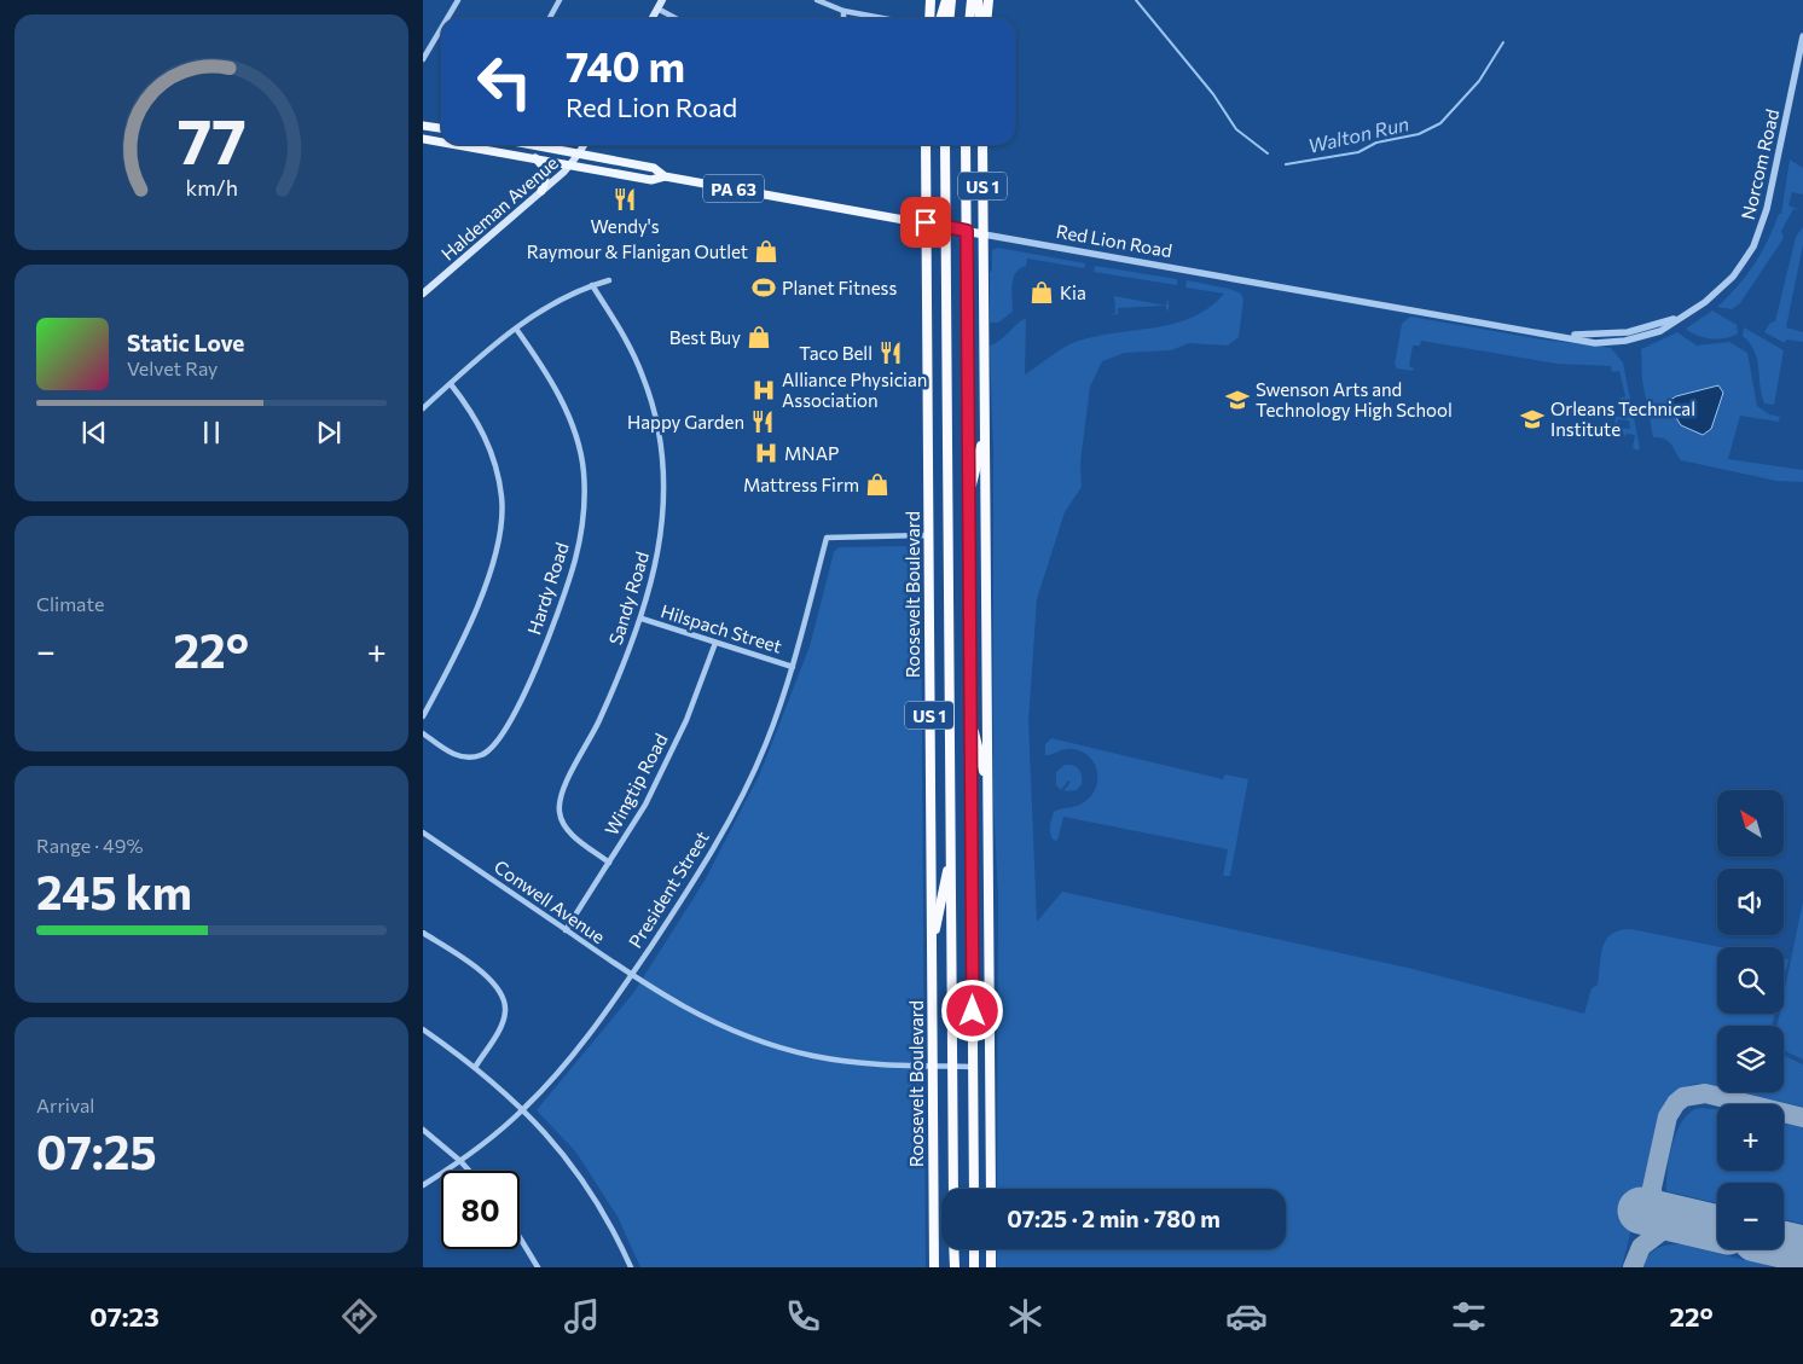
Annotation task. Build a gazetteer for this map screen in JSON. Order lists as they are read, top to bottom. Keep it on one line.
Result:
{"streets":{"highway":["US 1","Roosevelt Boulevard"],"main road":["PA 63","Haldeman Avenue","Red Lion Road"],"street":["Norcom Road","Hardy Road","Sandy Road","Hilspach Street","Wingtip Road","President Street","Conwell Avenue"]},"crossings":[["Norcom Road","Red Lion Road"],["US 1","Red Lion Road"],["US 1","Conwell Avenue"],["Haldeman Avenue","Red Lion Road"],["Red Lion Road","Roosevelt Boulevard"],["Roosevelt Boulevard","President Street"],["Roosevelt Boulevard","Conwell Avenue"],["Sandy Road","Hilspach Street"],["Sandy Road","Wingtip Road"],["Hilspach Street","Wingtip Road"],["Hilspach Street","President Street"],["Wingtip Road","Conwell Avenue"],["President Street","Conwell Avenue"]],"water":["Walton Run"],"places":{"restaurant":["Wendy's","Taco Bell","Happy Garden"],"shop":["Raymour & Flanigan Outlet","Kia","Best Buy","Mattress Firm"],"sports":["Planet Fitness"],"hospital":["Alliance Physician Association","MNAP"],"school or university":["Swenson Arts and Technology High School","Orleans Technical Institute"]},"north":"top left","page":{"turn":["740 m","Red Lion Road"],"song":["Static Love","Velvet Ray"],"tile":["Climate",["Range · 49%","245 km"],["Arrival","07:25"]],"heat":["−","22°","+"],"map_buttons":["+","−"],"limit":"80","trip":"07:25 · 2 min · 780 m","tabs":["07:23","22°"],"gauge":["77","km/h"]}}
